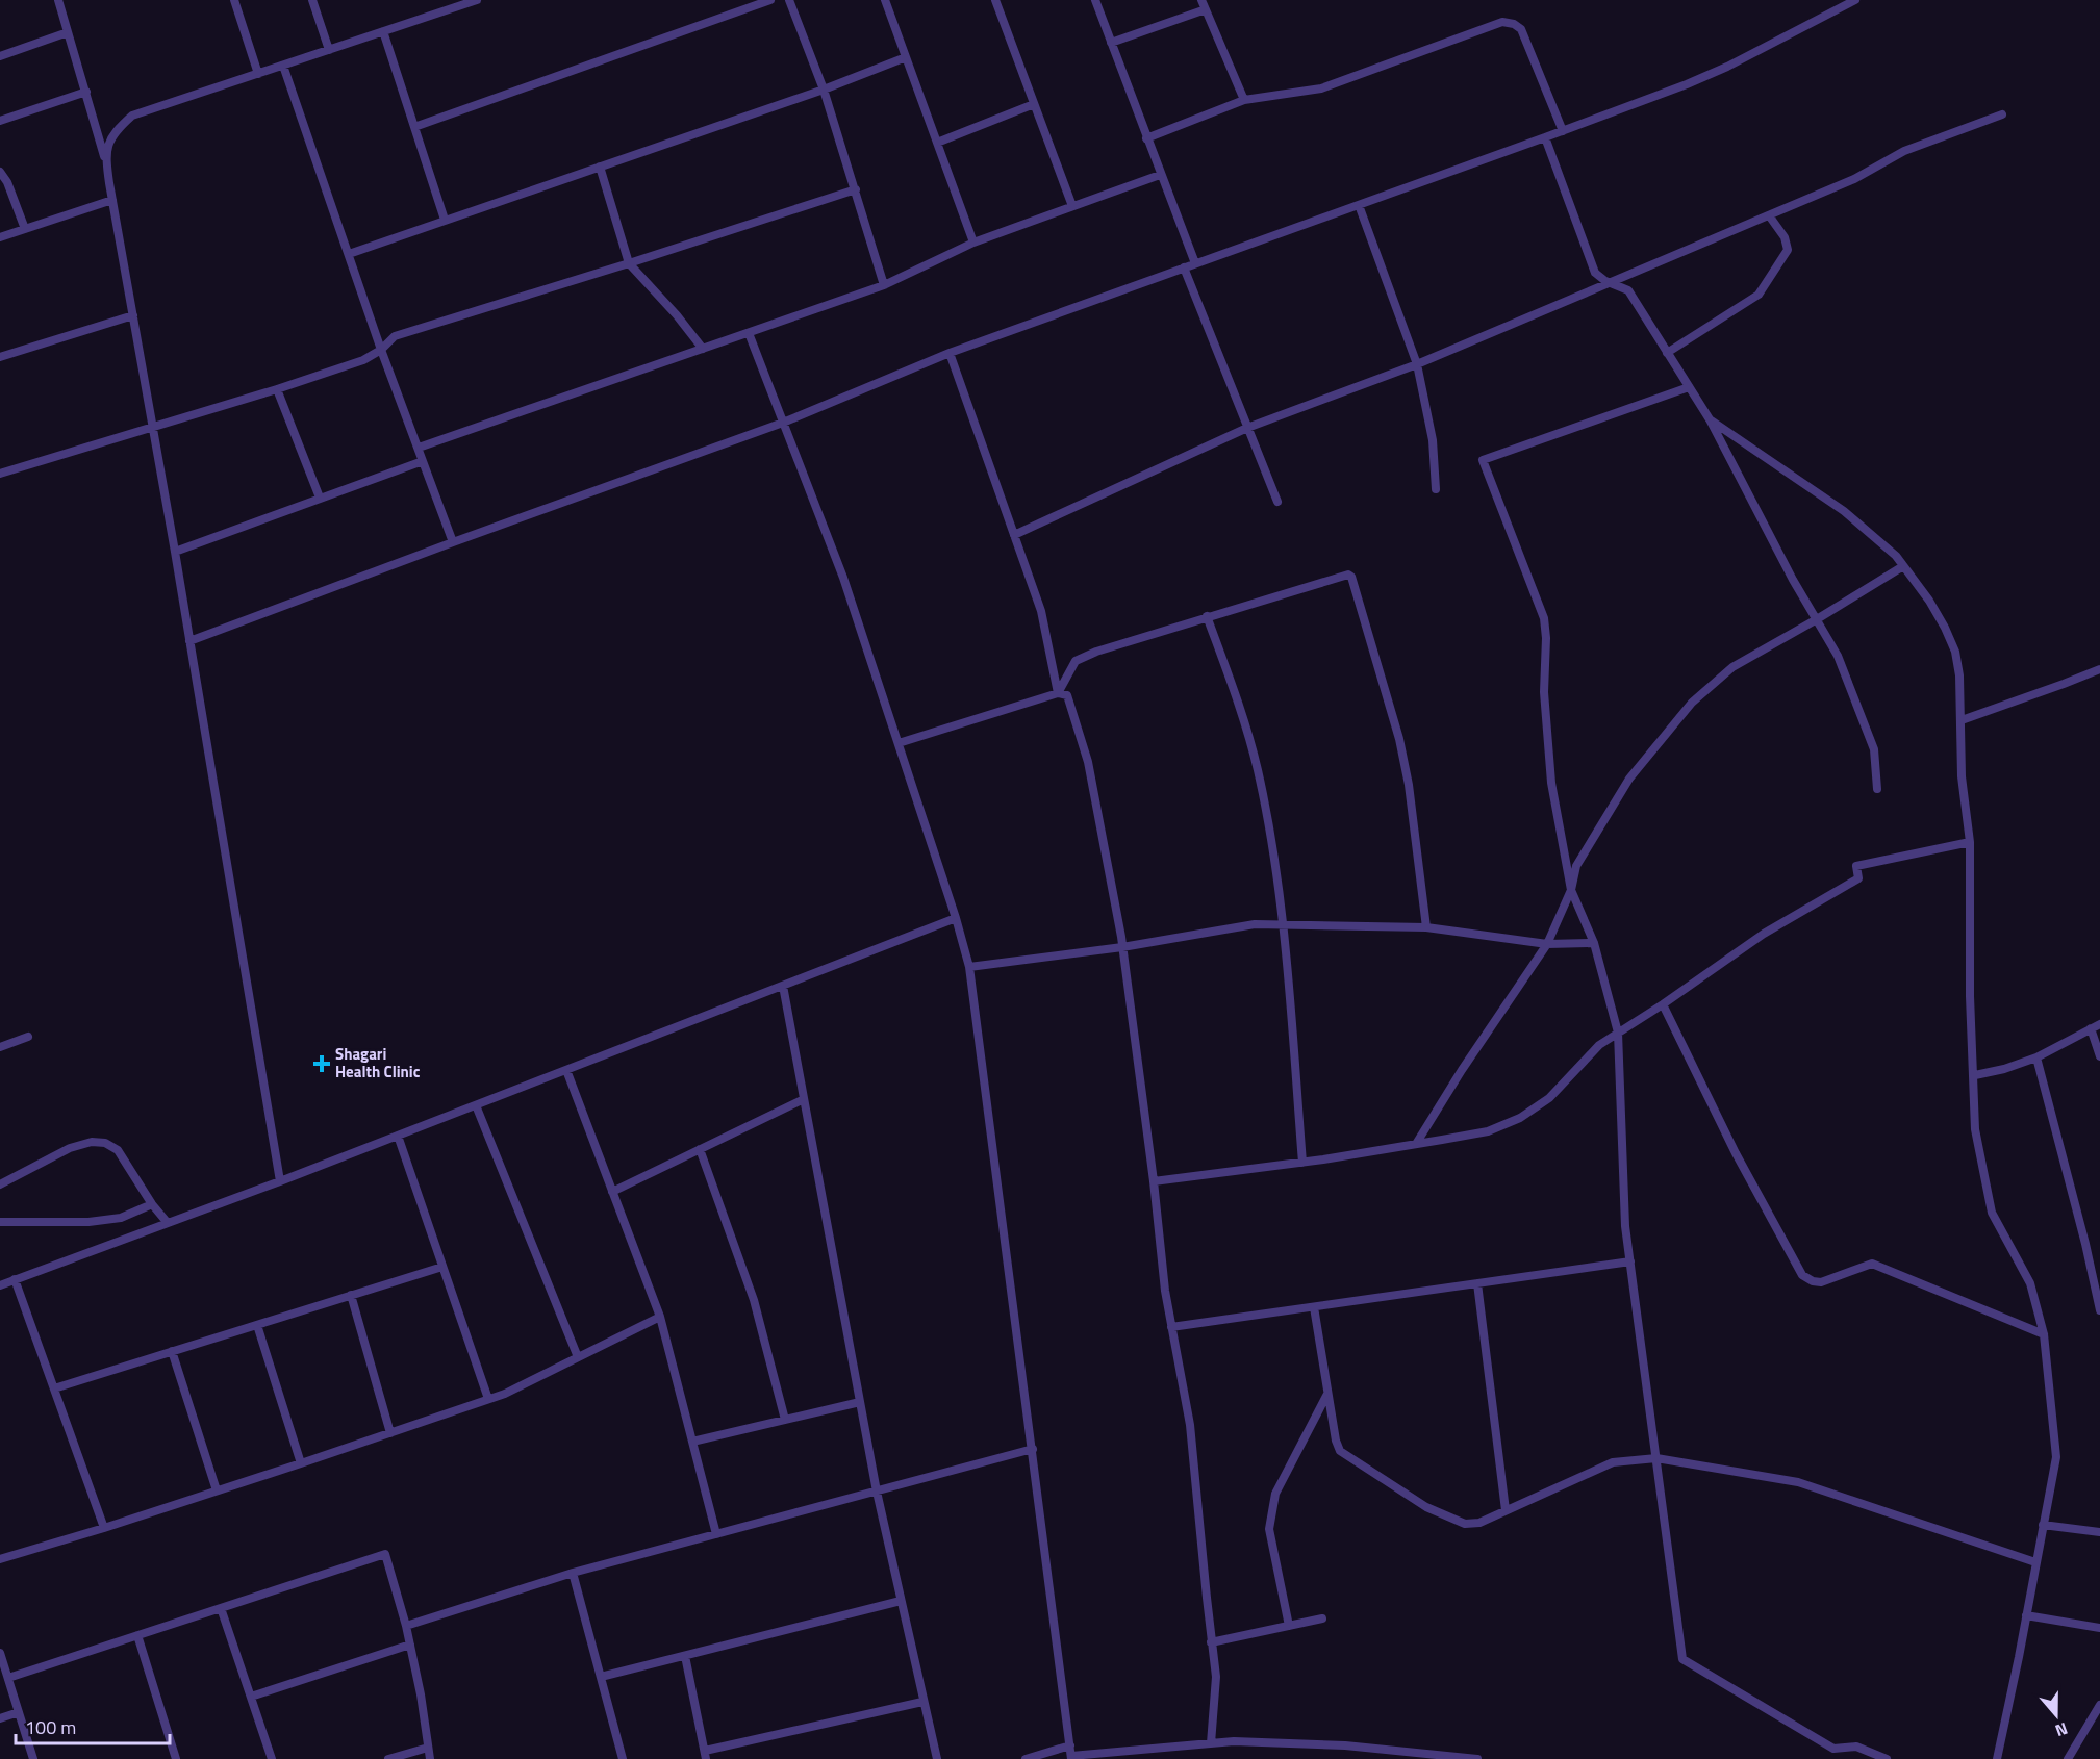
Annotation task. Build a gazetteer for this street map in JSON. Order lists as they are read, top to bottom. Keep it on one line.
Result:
{"places":{"health":["Shagari Health Clinic"]},"scale_bar":"100 m","north":"bottom"}
